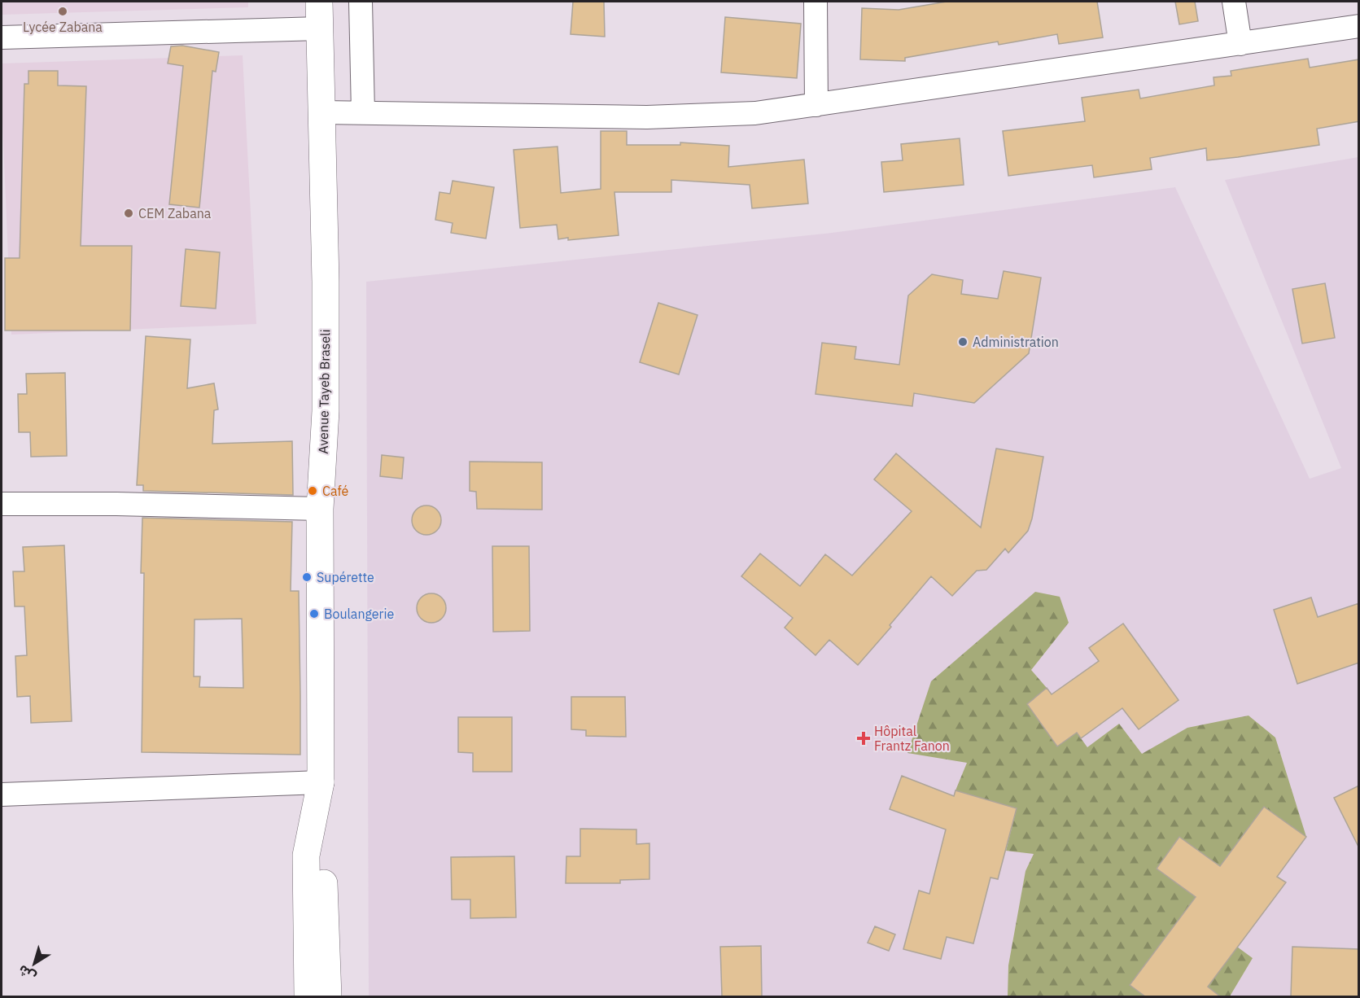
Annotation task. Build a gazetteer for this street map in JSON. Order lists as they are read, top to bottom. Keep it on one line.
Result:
{"streets":{"main road":["Avenue Tayeb Braseli"]},"places":{"other":["Lycée Zabana","CEM Zabana","Administration","Café","Supérette","Boulangerie"],"health":["Hôpital Frantz Fanon"]},"north":"bottom left"}
